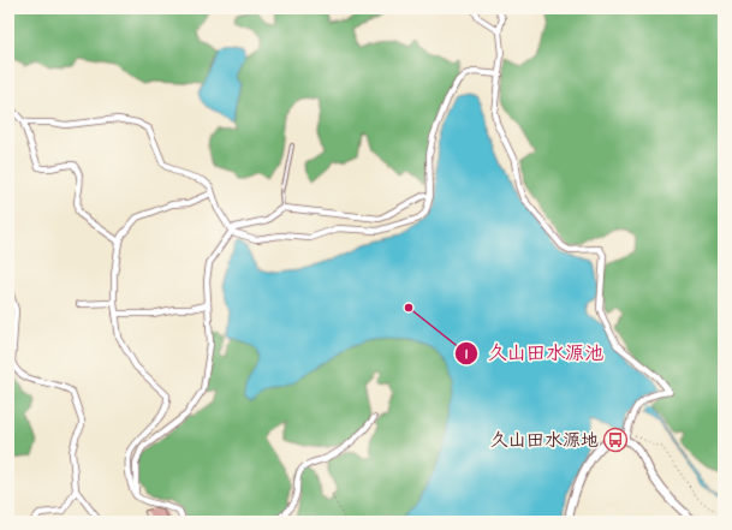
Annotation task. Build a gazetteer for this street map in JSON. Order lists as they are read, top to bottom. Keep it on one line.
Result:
{"places":{"other":["久山田水源池"],"bus stop":["久山田水源地"]}}
